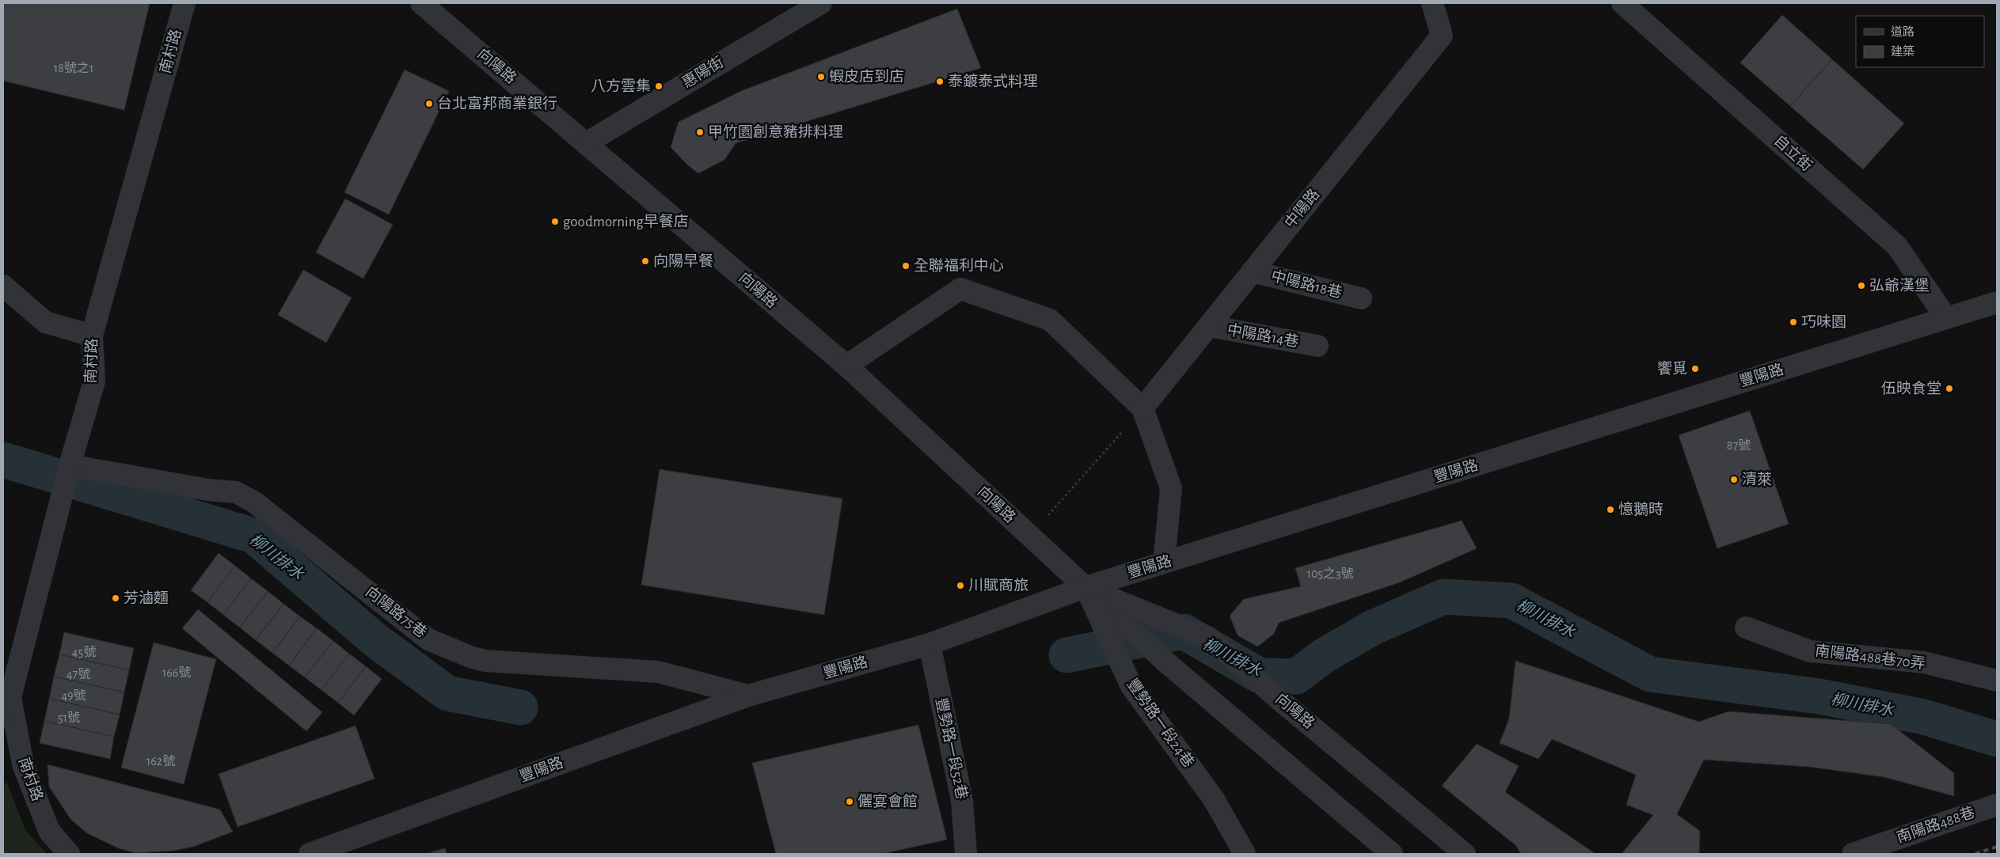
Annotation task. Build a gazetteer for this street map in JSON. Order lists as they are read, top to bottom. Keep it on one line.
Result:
{"streets":{"street":["南村路","向陽路","惠陽街","自立街","中陽路","中陽路18巷","中陽路14巷","豐陽路","向陽路75巷","南陽路488巷70弄","豐勢路一段24巷","豐勢路一段52巷","南陽路488巷"]},"crossings":[["南村路","向陽路75巷"],["向陽路","惠陽街"],["向陽路","豐陽路"],["向陽路","豐勢路一段24巷"],["自立街","豐陽路"],["中陽路","中陽路18巷"],["中陽路","中陽路14巷"],["豐陽路","向陽路75巷"],["豐陽路","豐勢路一段24巷"],["豐陽路","豐勢路一段52巷"]],"water":["柳川排水"],"places":["蝦皮店到店","泰鍍泰式料理","八方雲集","台北富邦商業銀行","甲竹園創意豬排料理","goodmorning早餐店","向陽早餐","全聯福利中心","弘爺漢堡","巧味園","饗覓","伍映食堂","清萊","憶鵝時","川賦商旅","芳滷麵","儷宴會館"],"house_numbers":["18號之1","87號","105之3號","45號","166號","47號","49號","51號","162號"],"legend":["道路","建築"]}
